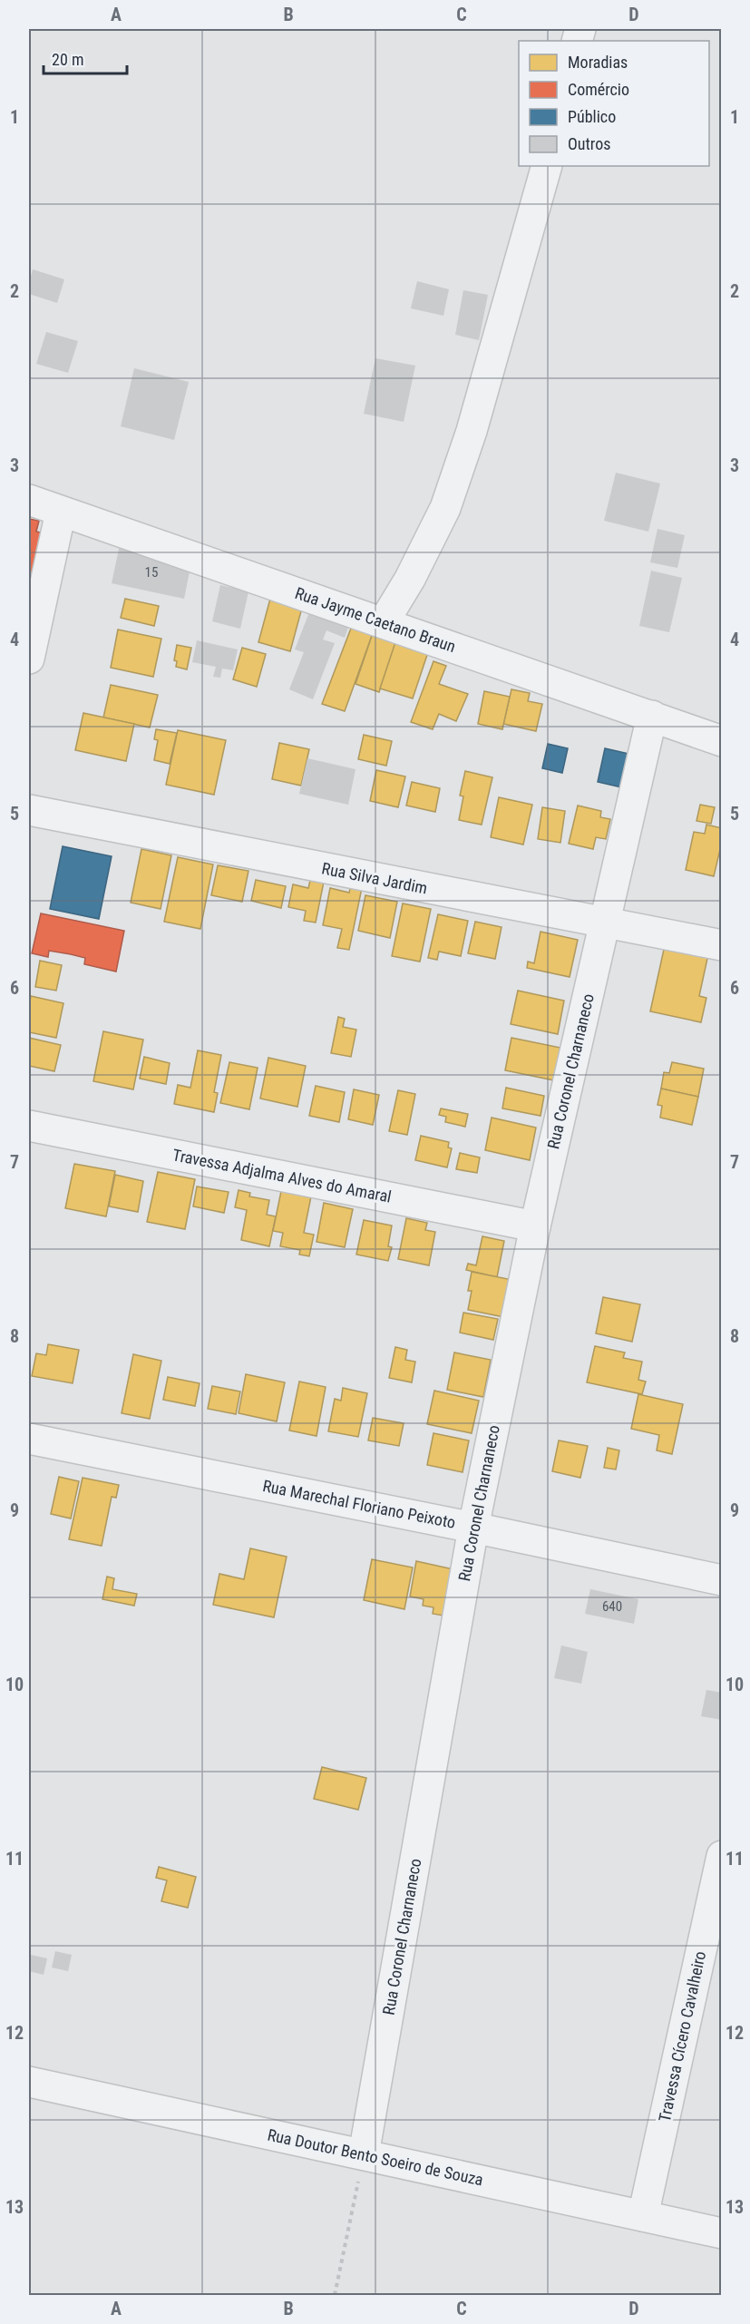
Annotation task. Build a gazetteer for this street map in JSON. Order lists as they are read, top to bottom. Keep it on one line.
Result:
{"streets":{"street":["Rua Jayme Caetano Braun","Rua Silva Jardim","Rua Coronel Charnaneco","Travessa Adjalma Alves do Amaral","Rua Marechal Floriano Peixoto","Travessa Cícero Cavalheiro","Rua Doutor Bento Soeiro de Souza"]},"crossings":[["Rua Jayme Caetano Braun","Rua Coronel Charnaneco"],["Rua Silva Jardim","Rua Coronel Charnaneco"],["Rua Coronel Charnaneco","Travessa Adjalma Alves do Amaral"],["Rua Coronel Charnaneco","Rua Marechal Floriano Peixoto"],["Rua Coronel Charnaneco","Rua Doutor Bento Soeiro de Souza"],["Travessa Cícero Cavalheiro","Rua Doutor Bento Soeiro de Souza"]],"house_numbers":["15","640"],"legend":["Moradias","Comércio","Público","Outros"],"scale_bar":"20 m","grid":{"columns":["A","B","C","D"],"rows":["1","2","3","4","5","6","7","8","9","10","11","12","13"]}}
